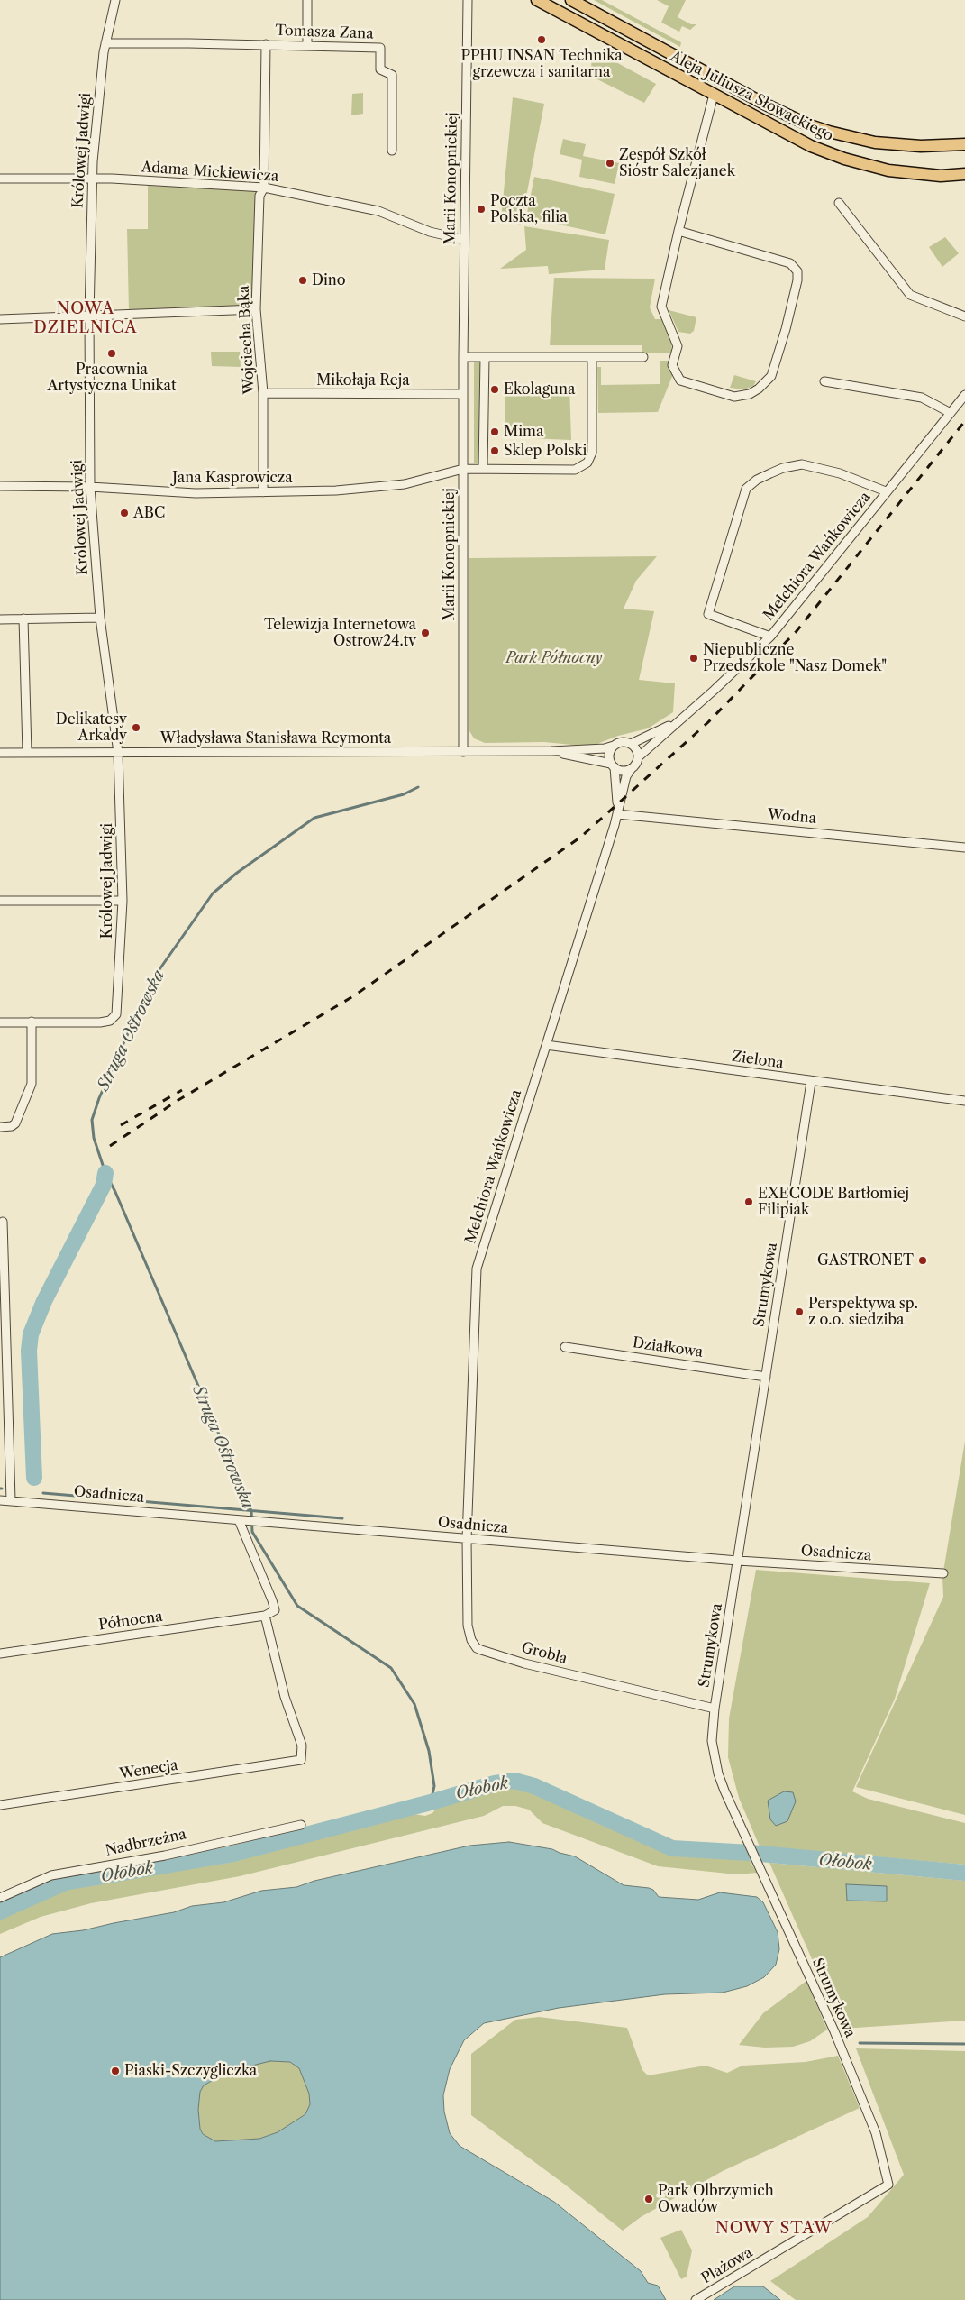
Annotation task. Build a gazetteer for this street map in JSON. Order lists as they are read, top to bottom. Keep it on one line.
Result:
{"streets":{"main road":["Aleja Juliusza Słowackiego"],"street":["Tomasza Zana","Królowej Jadwigi","Adama Mickiewicza","Marii Konopnickiej","Wojciecha Bąka","Mikołaja Reja","Jana Kasprowicza","Melchiora Wańkowicza","Władysława Stanisława Reymonta","Wodna","Zielona","Strumykowa","Działkowa","Osadnicza","Północna","Grobla","Wenecja","Nadbrzeżna","Plażowa"]},"crossings":[["Tomasza Zana","Królowej Jadwigi"],["Tomasza Zana","Adama Mickiewicza"],["Tomasza Zana","Wojciecha Bąka"],["Królowej Jadwigi","Adama Mickiewicza"],["Królowej Jadwigi","Jana Kasprowicza"],["Królowej Jadwigi","Władysława Stanisława Reymonta"],["Adama Mickiewicza","Marii Konopnickiej"],["Adama Mickiewicza","Wojciecha Bąka"],["Marii Konopnickiej","Mikołaja Reja"],["Marii Konopnickiej","Jana Kasprowicza"],["Marii Konopnickiej","Władysława Stanisława Reymonta"],["Wojciecha Bąka","Mikołaja Reja"],["Wojciecha Bąka","Jana Kasprowicza"],["Melchiora Wańkowicza","Władysława Stanisława Reymonta"],["Melchiora Wańkowicza","Wodna"],["Melchiora Wańkowicza","Zielona"],["Melchiora Wańkowicza","Osadnicza"],["Melchiora Wańkowicza","Grobla"],["Zielona","Strumykowa"],["Strumykowa","Działkowa"],["Strumykowa","Osadnicza"],["Strumykowa","Grobla"],["Strumykowa","Plażowa"],["Osadnicza","Grobla"],["Północna","Wenecja"]],"districts":["NOWA DZIELNICA","NOWY STAW"],"water":["Struga Ostrowska","Ołobok"],"parks":["Park Północny"],"places":["PPHU INSAN Technika grzewcza i sanitarna","Zespół Szkół Sióstr Salezjanek","Poczta Polska, filia","Dino","Pracownia Artystyczna Unikat","Ekolaguna","Mima","Sklep Polski","ABC","Telewizja Internetowa Ostrow24.tv","Niepubliczne Przedszkole \"Nasz Domek\"","Delikatesy Arkady","EXECODE Bartłomiej Filipiak","GASTRONET","Perspektywa sp. z o.o. siedziba","Piaski-Szczygliczka","Park Olbrzymich Owadów"]}
